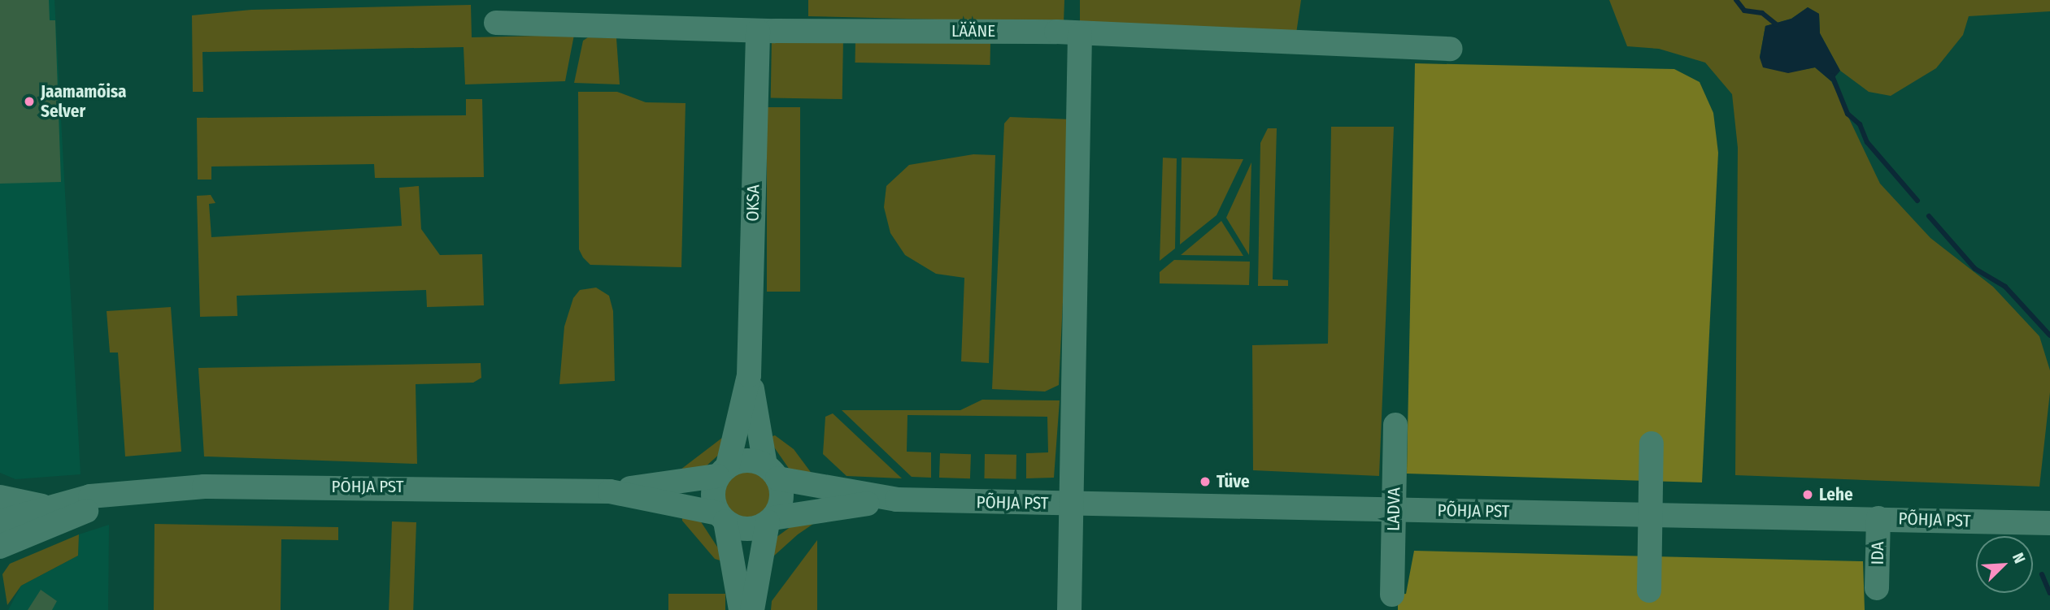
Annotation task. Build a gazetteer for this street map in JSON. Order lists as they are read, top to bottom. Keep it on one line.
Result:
{"streets":{"street":["LÄÄNE","OKSA","PÕHJA PST","LADVA","IDA"]},"crossings":[["LÄÄNE","OKSA"],["OKSA","PÕHJA PST"],["PÕHJA PST","LADVA"],["PÕHJA PST","IDA"]],"places":["Jaamamõisa Selver","Tüve","Lehe"],"north":"top right"}
